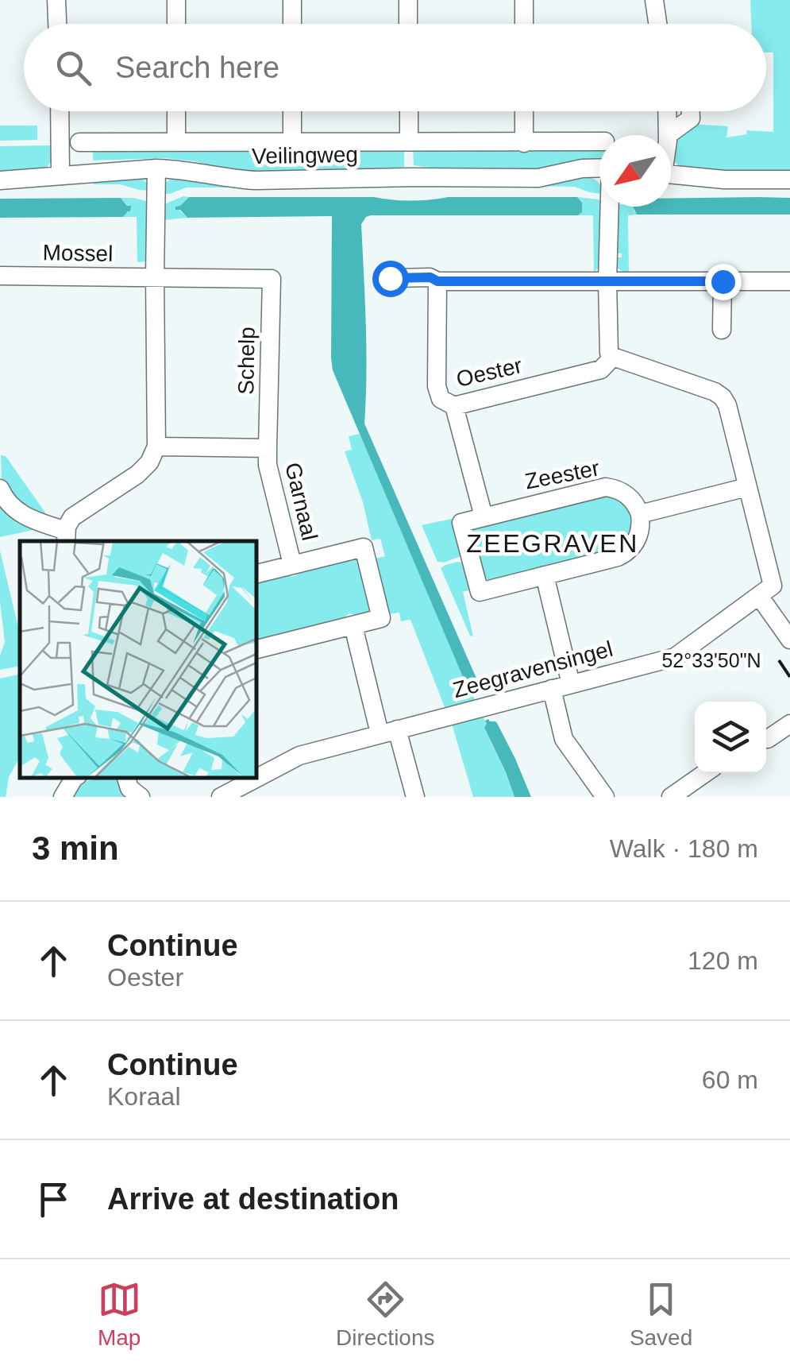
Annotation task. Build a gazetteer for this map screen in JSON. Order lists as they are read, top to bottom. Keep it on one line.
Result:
{"streets":{"street":["Veilingweg","Mossel","Schelp","Oester","Zeester","Garnaal","Zeegravensingel"]},"crossings":[["Mossel","Schelp"],["Schelp","Garnaal"]],"districts":["ZEEGRAVEN"],"north":"bottom left","page":{"search":"Search here","heading":["3 min","Walk · 180 m"],"list":[["Continue","Oester","120 m"],["Continue","Koraal","60 m"],"Arrive at destination"],"nav":["Map","Directions","Saved"]},"coordinates":["52°33'50\"N"]}
